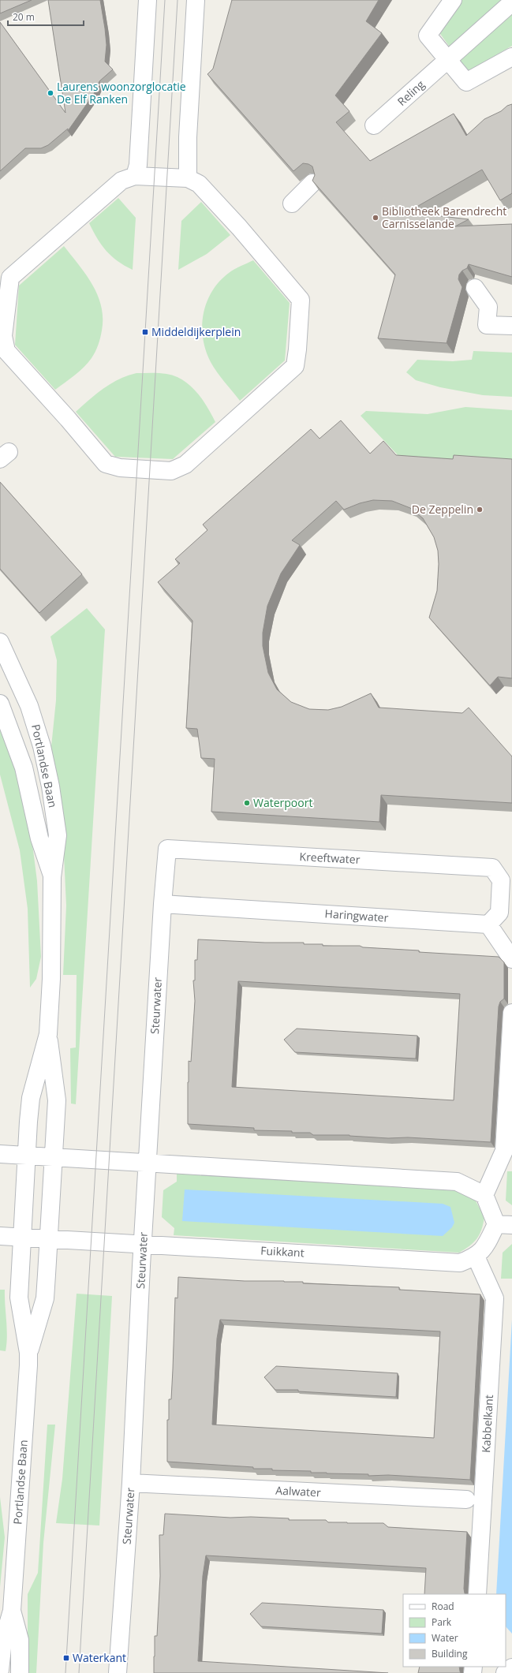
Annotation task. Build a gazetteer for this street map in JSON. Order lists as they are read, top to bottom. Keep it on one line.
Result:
{"streets":{"street":["Reling","Portlandse Baan","Kreeftwater","Haringwater","Steurwater","Fuikkant","Kabbelkant","Aalwater"]},"crossings":[["Portlandse Baan","Fuikkant"],["Kreeftwater","Haringwater"],["Kreeftwater","Steurwater"],["Haringwater","Steurwater"],["Steurwater","Fuikkant"],["Steurwater","Aalwater"],["Fuikkant","Kabbelkant"]],"places":{"other":["Laurens woonzorglocatie De Elf Ranken","Bibliotheek Barendrecht Carnisselande","De Zeppelin","Waterpoort"],"transit":["Middeldijkerplein","Waterkant"]},"legend":["Road","Park","Water","Building"],"scale_bar":"20 m"}
